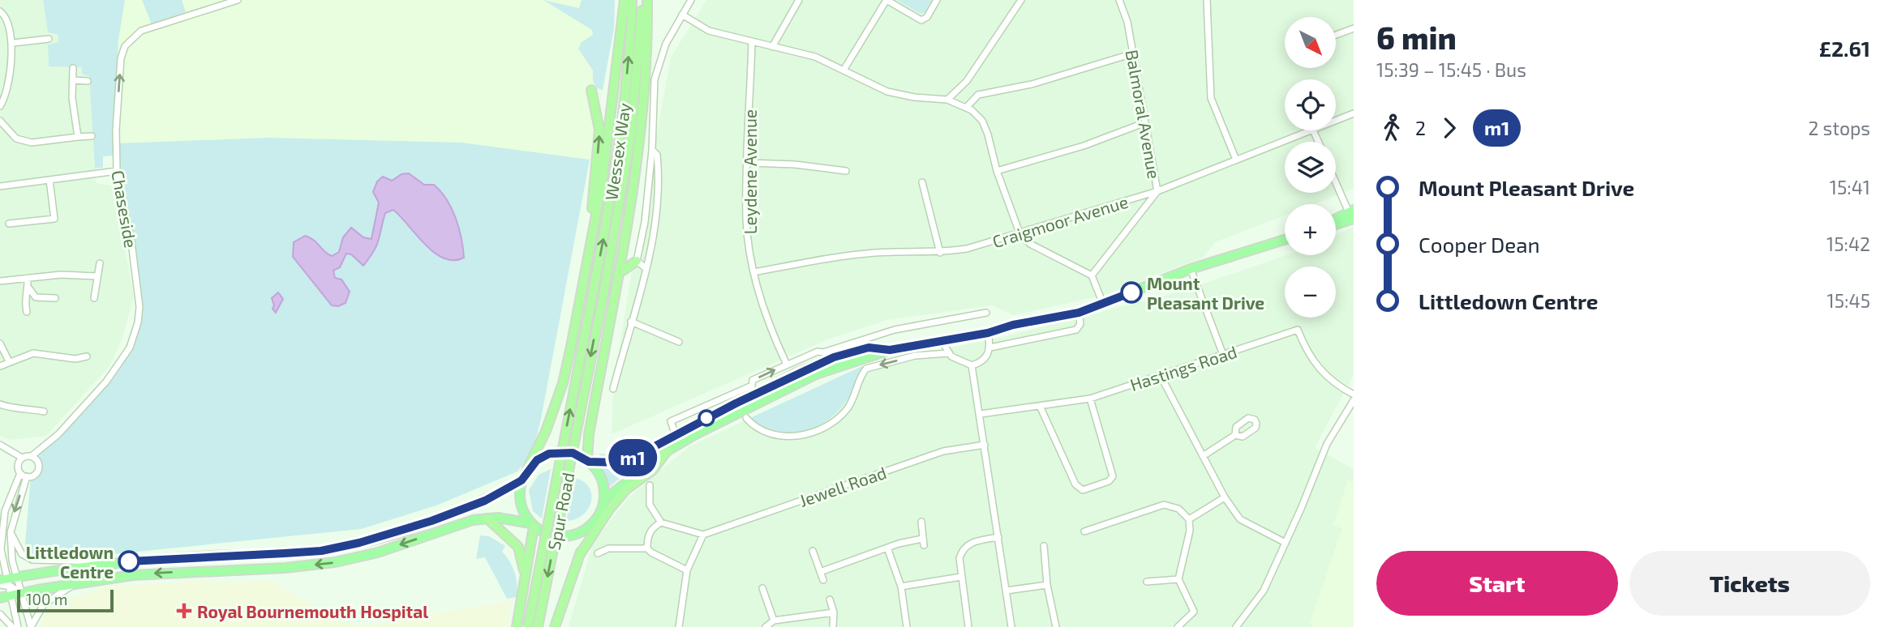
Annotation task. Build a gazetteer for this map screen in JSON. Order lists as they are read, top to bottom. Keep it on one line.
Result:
{"streets":{"highway":["Wessex Way","Spur Road"],"street":["Balmoral Avenue","Leydene Avenue","Chaseside","Craigmoor Avenue","Hastings Road","Jewell Road"]},"crossings":[["Balmoral Avenue","Craigmoor Avenue"],["Wessex Way","Spur Road"],["Leydene Avenue","Craigmoor Avenue"]],"one_way":["Chaseside"],"places":{"other":["Mount Pleasant Drive","Littledown Centre"],"health":["Royal Bournemouth Hospital"]},"lines":["bus line m1"],"scale_bar":"100 m","north":"bottom right","page":{"on_map":"m1","heading":["6 min","15:39 – 15:45 · Bus","£2.61"],"map_buttons":["+","−"],"legs":["2","m1","2 stops"],"list":[{"name":"Mount Pleasant Drive","value":"15:41"},{"name":"Cooper Dean","value":"15:42"},{"name":"Littledown Centre","value":"15:45"}],"buttons":["Start","Tickets"],"scale":"100 m"}}
